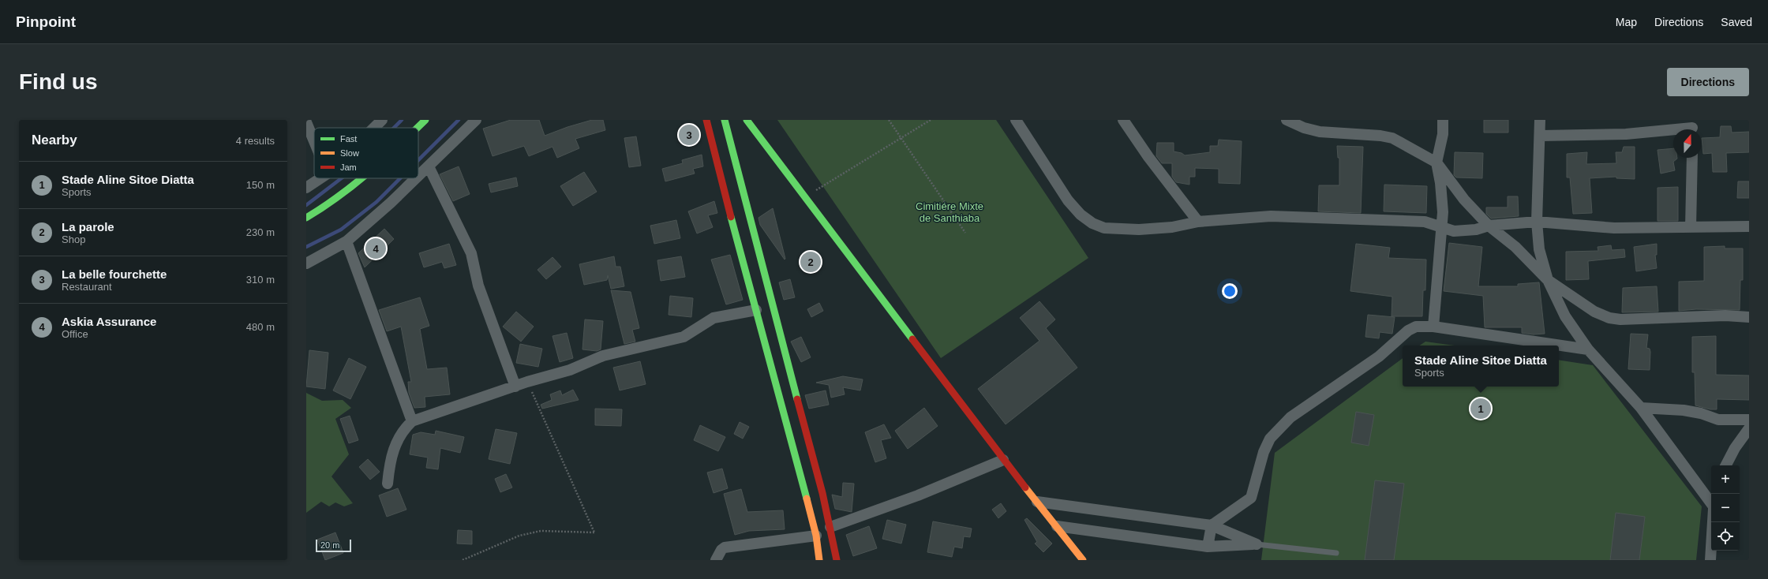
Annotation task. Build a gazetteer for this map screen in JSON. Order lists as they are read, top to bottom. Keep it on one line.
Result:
{"parks":["Cimitiére Mixte de Santhiaba"],"legend":["Fast","Slow","Jam"],"scale_bar":"20 m","north":"top","page":{"header":"Pinpoint","nav":["Map","Directions","Saved"],"buttons":"Directions","title":"Find us","heading":["Nearby","4 results"],"pins":["3","4","2","1"],"list":[{"mark":"1","name":"Stade Aline Sitoe Diatta","note":"Sports","value":"150 m"},{"mark":"2","name":"La parole","note":"Shop","value":"230 m"},{"mark":"3","name":"La belle fourchette","note":"Restaurant","value":"310 m"},{"mark":"4","name":"Askia Assurance","note":"Office","value":"480 m"}],"popup":["Stade Aline Sitoe Diatta","Sports"],"map_buttons":["+","−"],"scale":"20 m"}}
